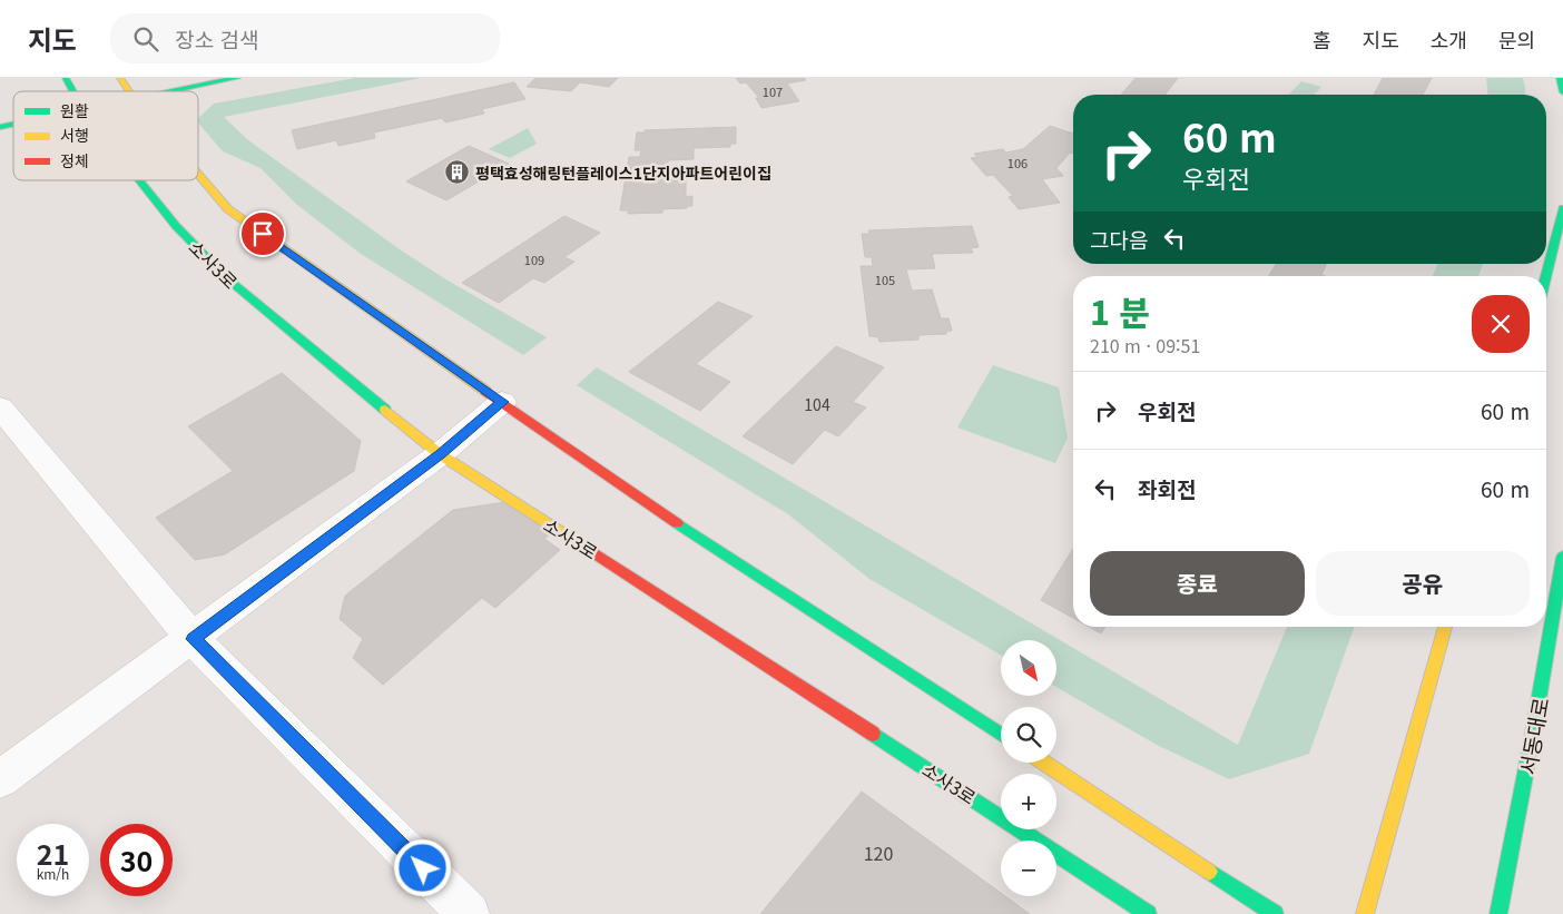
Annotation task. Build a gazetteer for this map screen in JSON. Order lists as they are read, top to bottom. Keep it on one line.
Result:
{"streets":{"street":["소사3로","서동대로"]},"places":{"building":["평택효성해링턴플레이스1단지아파트어린이집"]},"house_numbers":["107","106","109","105","104","120"],"legend":["원활","서행","정체"],"north":"bottom right","page":{"header":"지도","search":"장소 검색","nav":["홈","지도","소개","문의"],"turn":["60 m","우회전"],"then":"그다음","heading":["1 분","210 m · 09:51"],"list":[{"name":"우회전","value":"60 m"},{"name":"좌회전","value":"60 m"}],"buttons":["종료","공유"],"map_buttons":["+","−"],"speed":"21 km/h","limit":"30"}}
